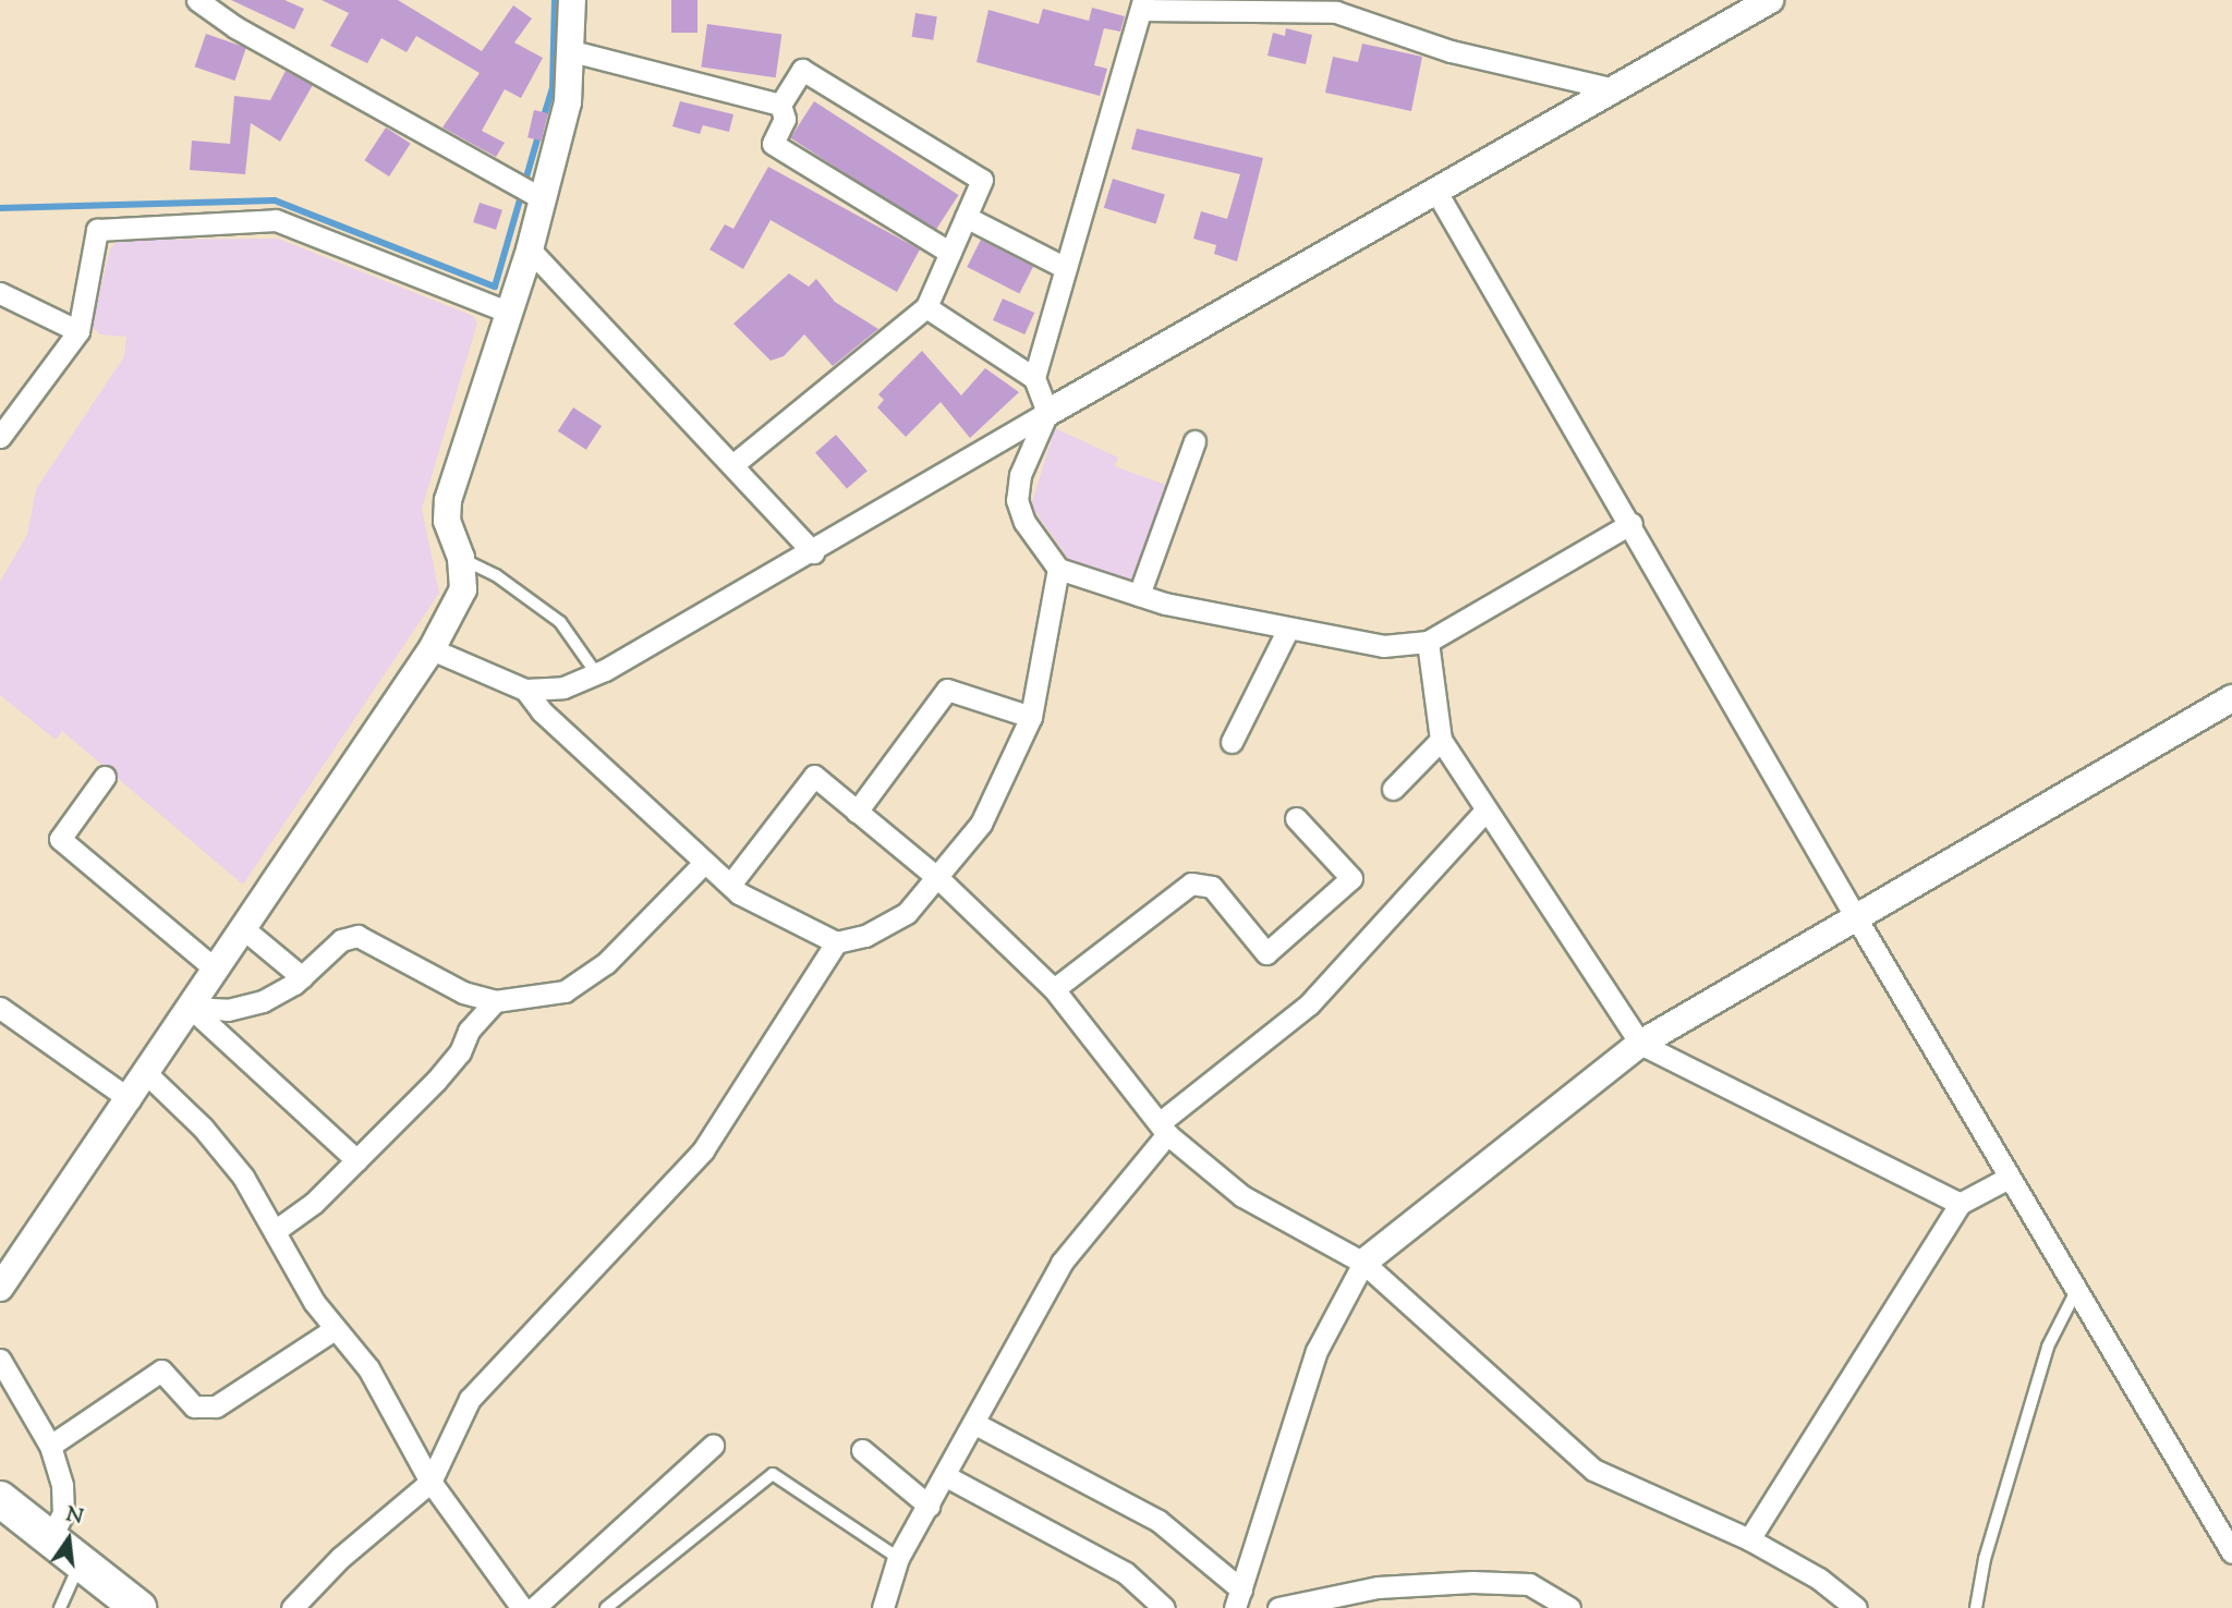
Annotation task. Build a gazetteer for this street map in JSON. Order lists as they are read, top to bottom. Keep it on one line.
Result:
{"north":"top"}
